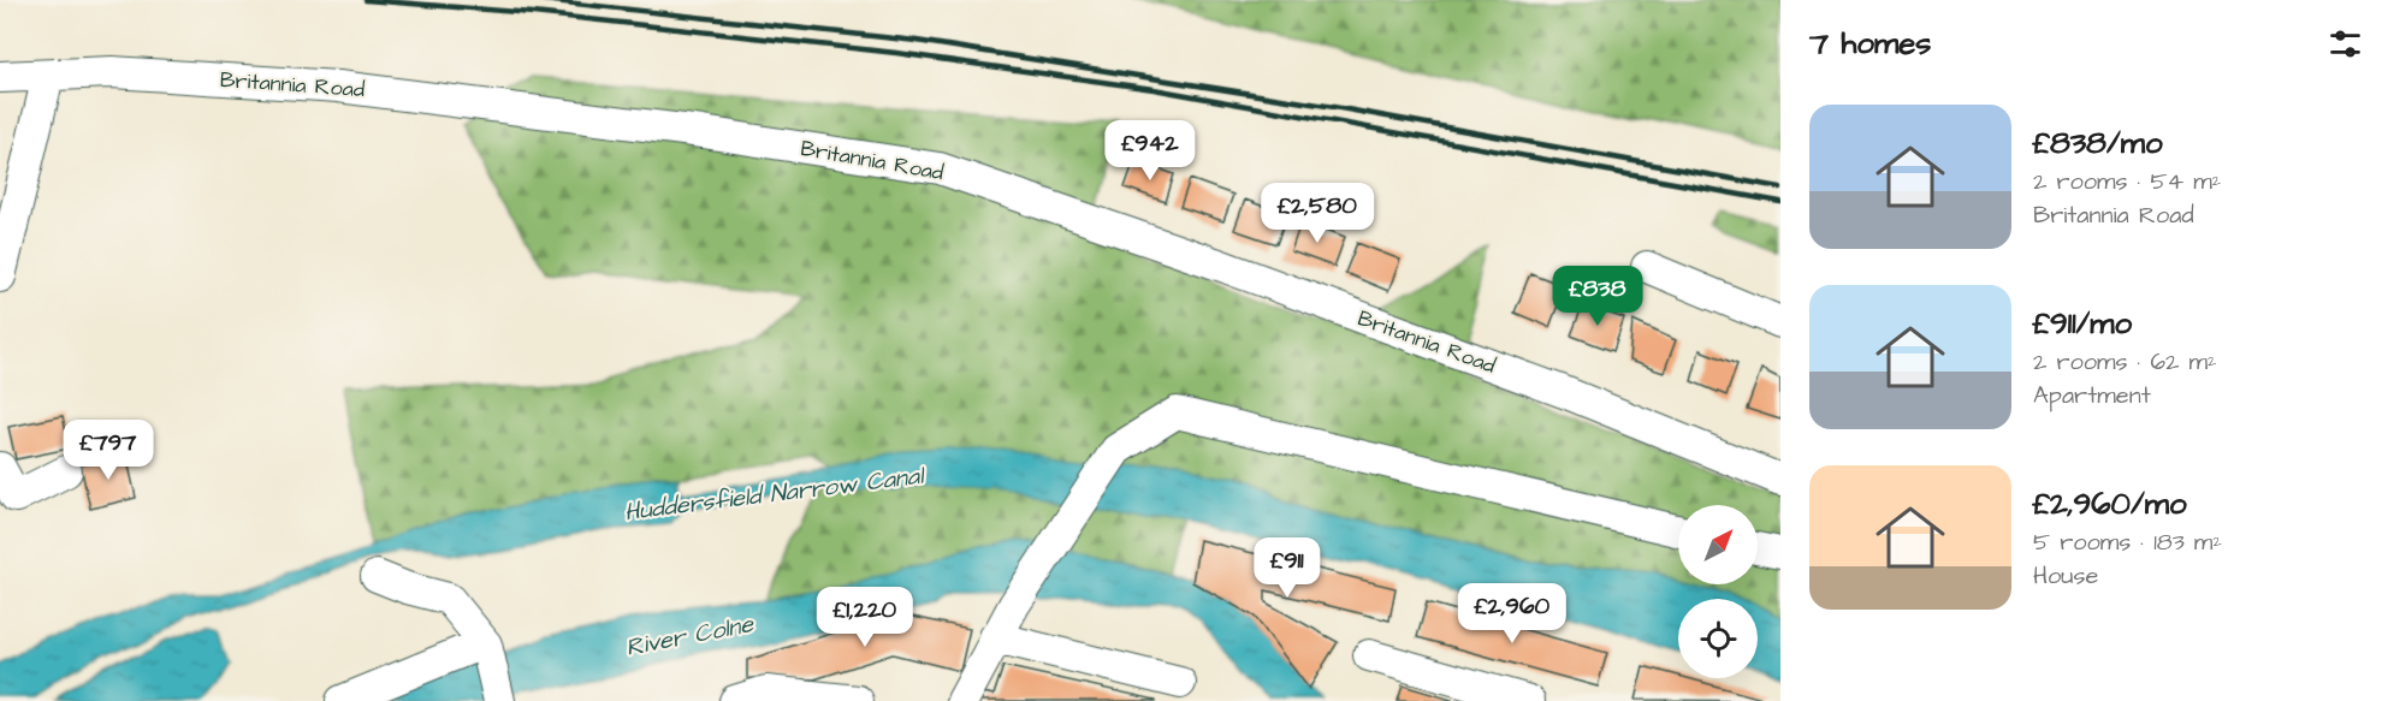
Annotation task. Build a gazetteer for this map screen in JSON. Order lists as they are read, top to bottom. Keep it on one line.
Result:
{"streets":{"street":["Britannia Road"]},"water":["Huddersfield Narrow Canal","River Colne"],"north":"top right","page":{"heading":"7 homes","list":[{"name":"£838/mo","note":"2 rooms · 54 m² · Britannia Road"},{"name":"£911/mo","note":"2 rooms · 62 m² · Apartment"},{"name":"£2,960/mo","note":"5 rooms · 183 m² · House"}],"price":["£942","£2,580","£838","£797","£911","£2,960","£1,220"]}}
